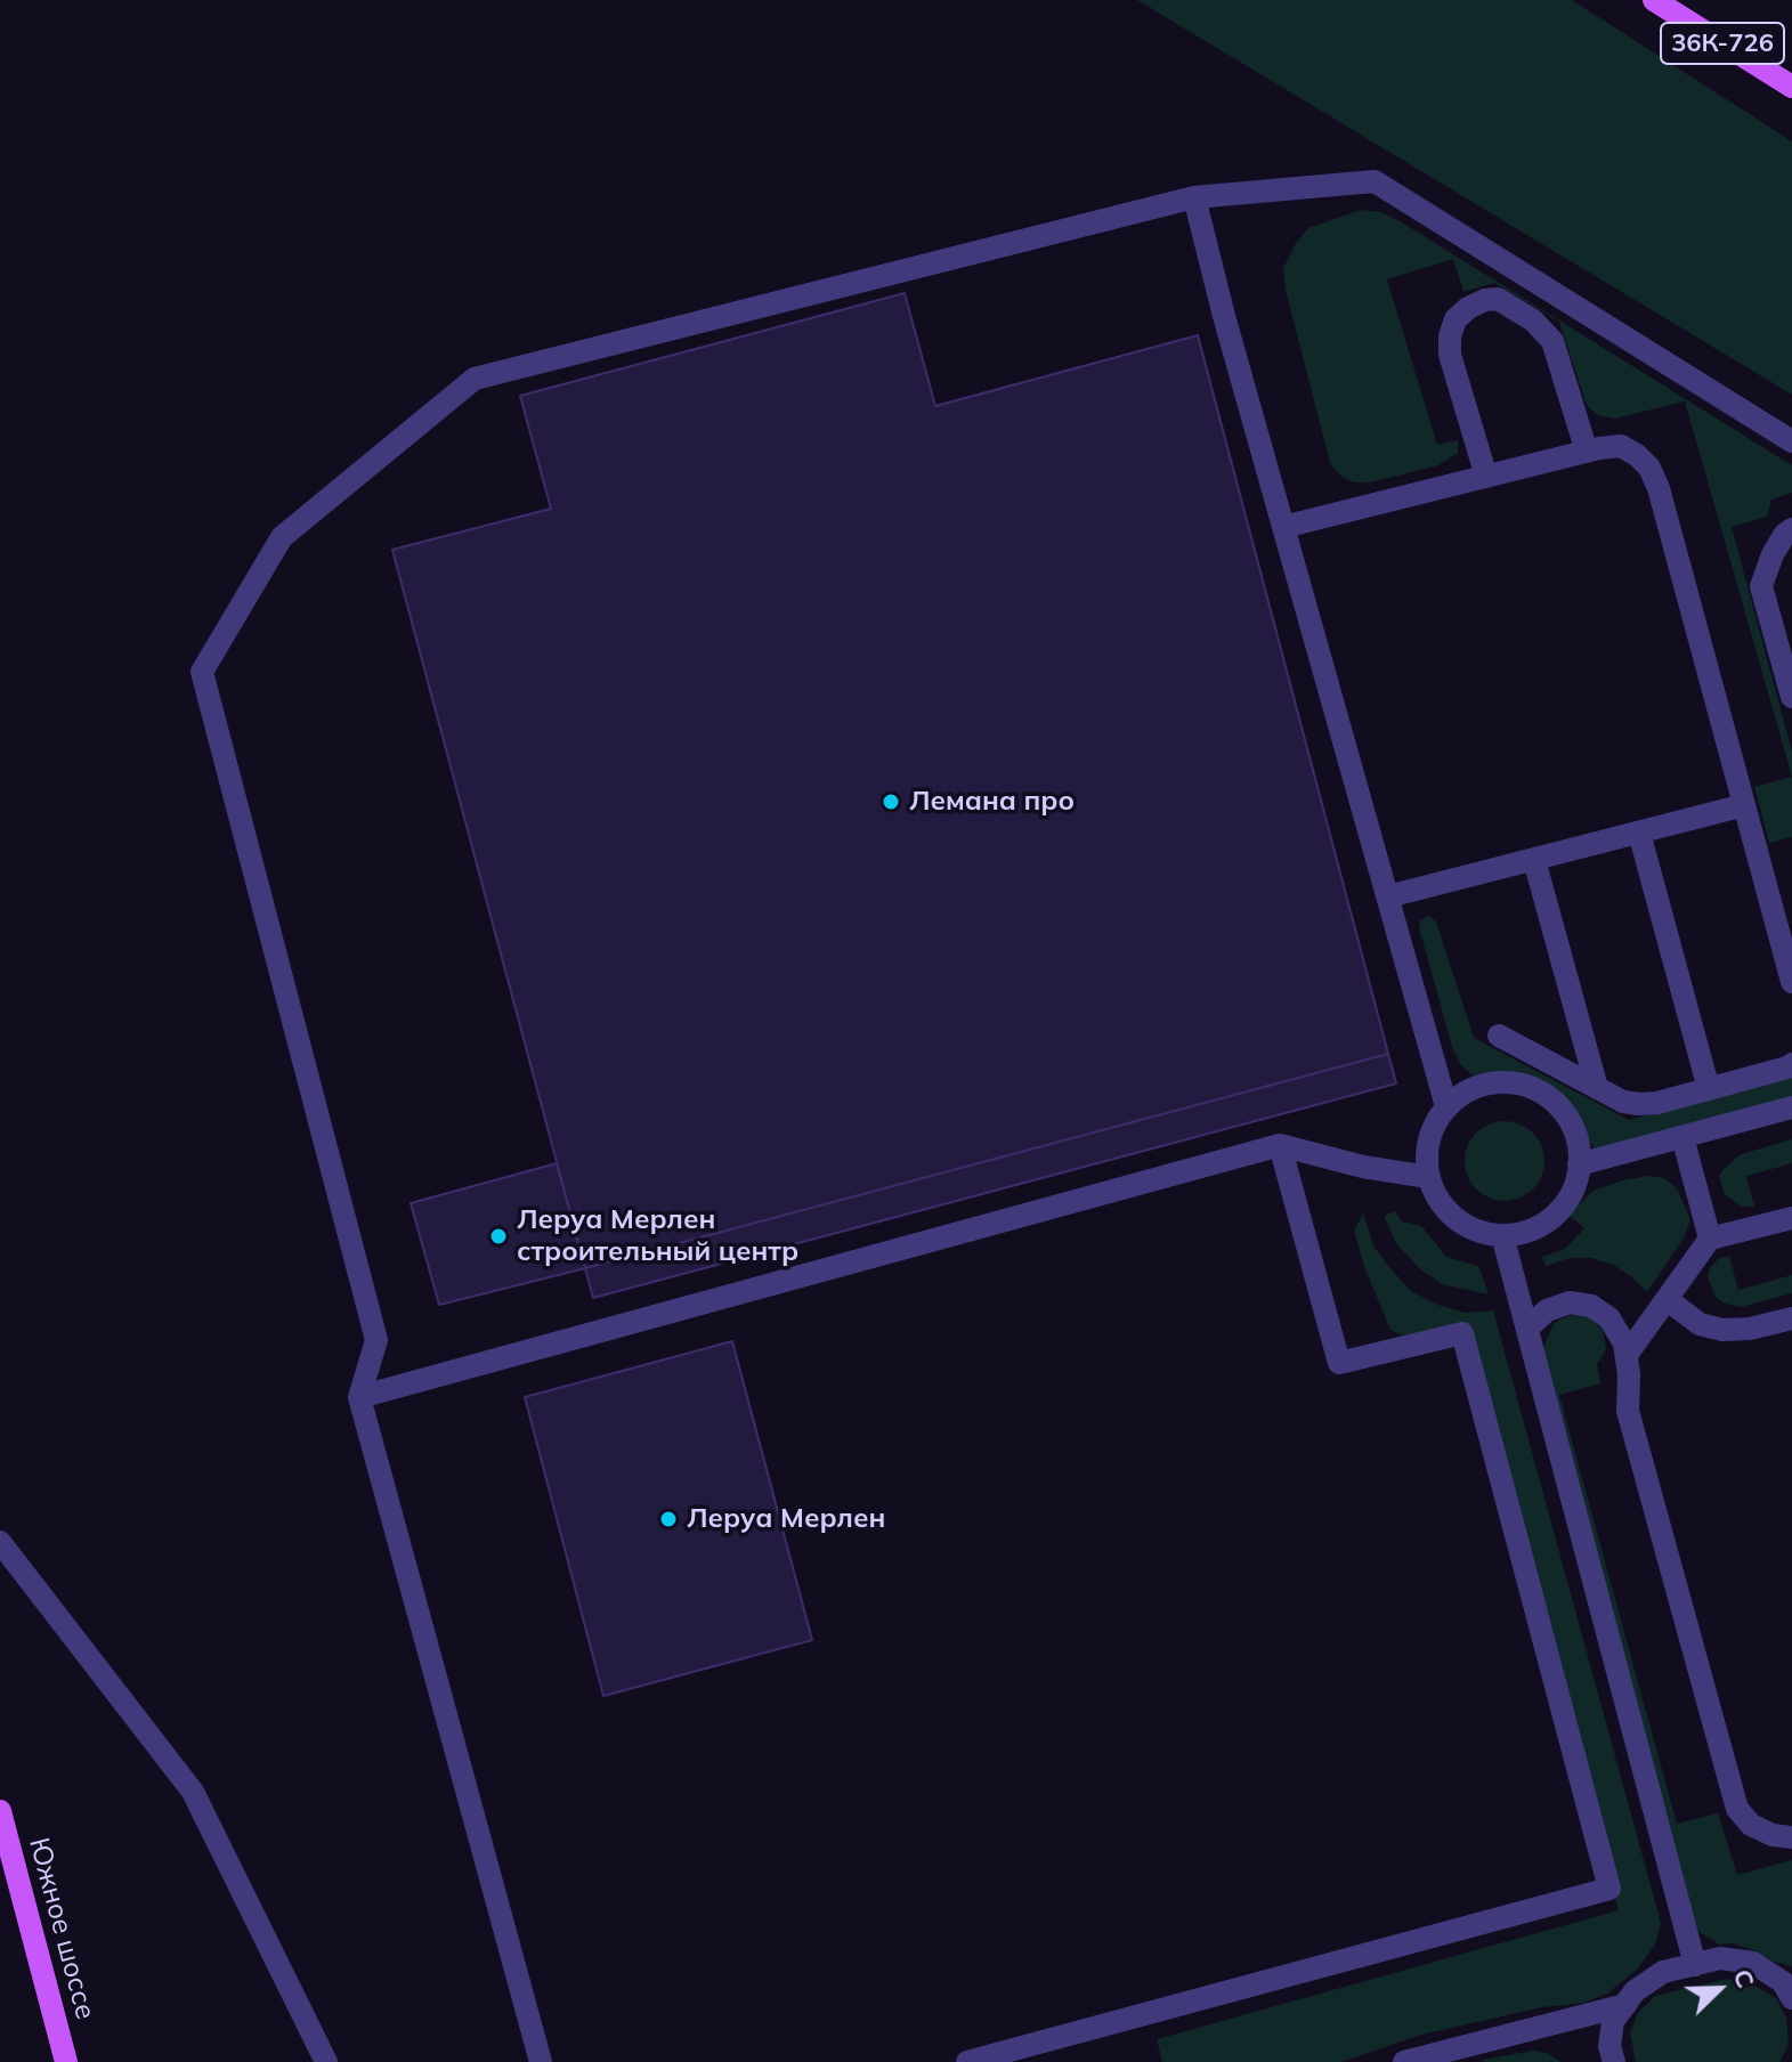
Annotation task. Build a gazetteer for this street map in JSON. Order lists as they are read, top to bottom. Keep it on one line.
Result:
{"streets":{"main road":["36К-726","Южное шоссе"]},"places":["Лемана про","Леруа Мерлен строительный центр","Леруа Мерлен"],"north":"top right"}
